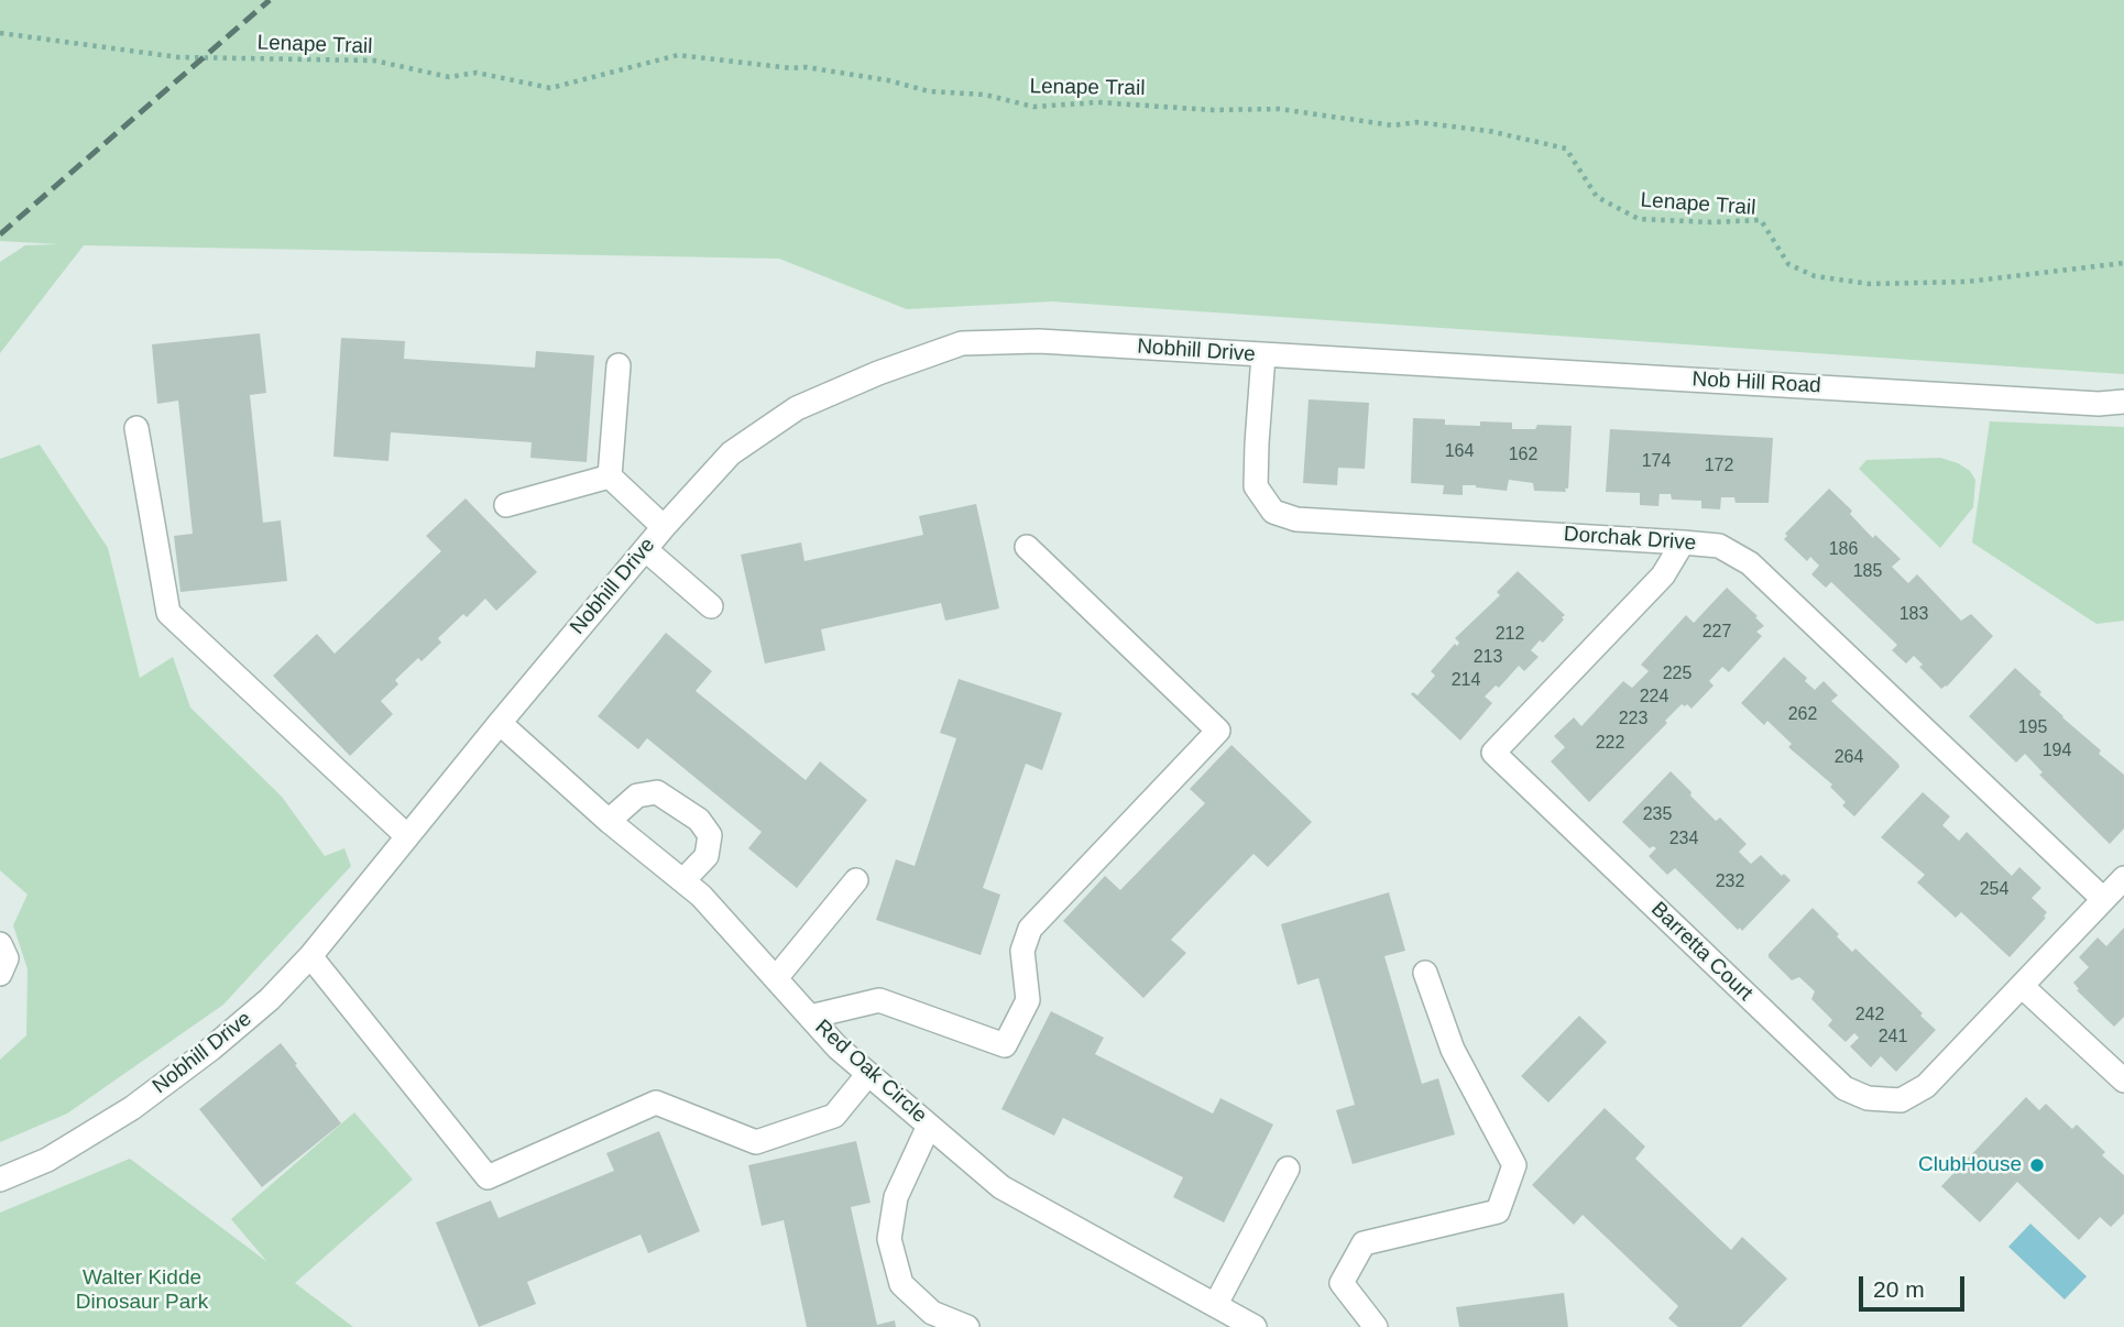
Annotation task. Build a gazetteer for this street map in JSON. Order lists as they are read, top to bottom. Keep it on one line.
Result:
{"streets":{"street":["Nobhill Drive","Nob Hill Road","Dorchak Drive","Barretta Court","Red Oak Circle"],"path":["Lenape Trail"]},"crossings":[["Nobhill Drive","Nob Hill Road"],["Nobhill Drive","Dorchak Drive"],["Nobhill Drive","Red Oak Circle"],["Dorchak Drive","Barretta Court"]],"parks":["Walter Kidde Dinosaur Park"],"places":["ClubHouse"],"house_numbers":["164","162","174","172","186","185","183","227","212","213","225","214","224","262","223","195","222","194","264","235","234","232","254","242","241"],"scale_bar":"20 m"}
